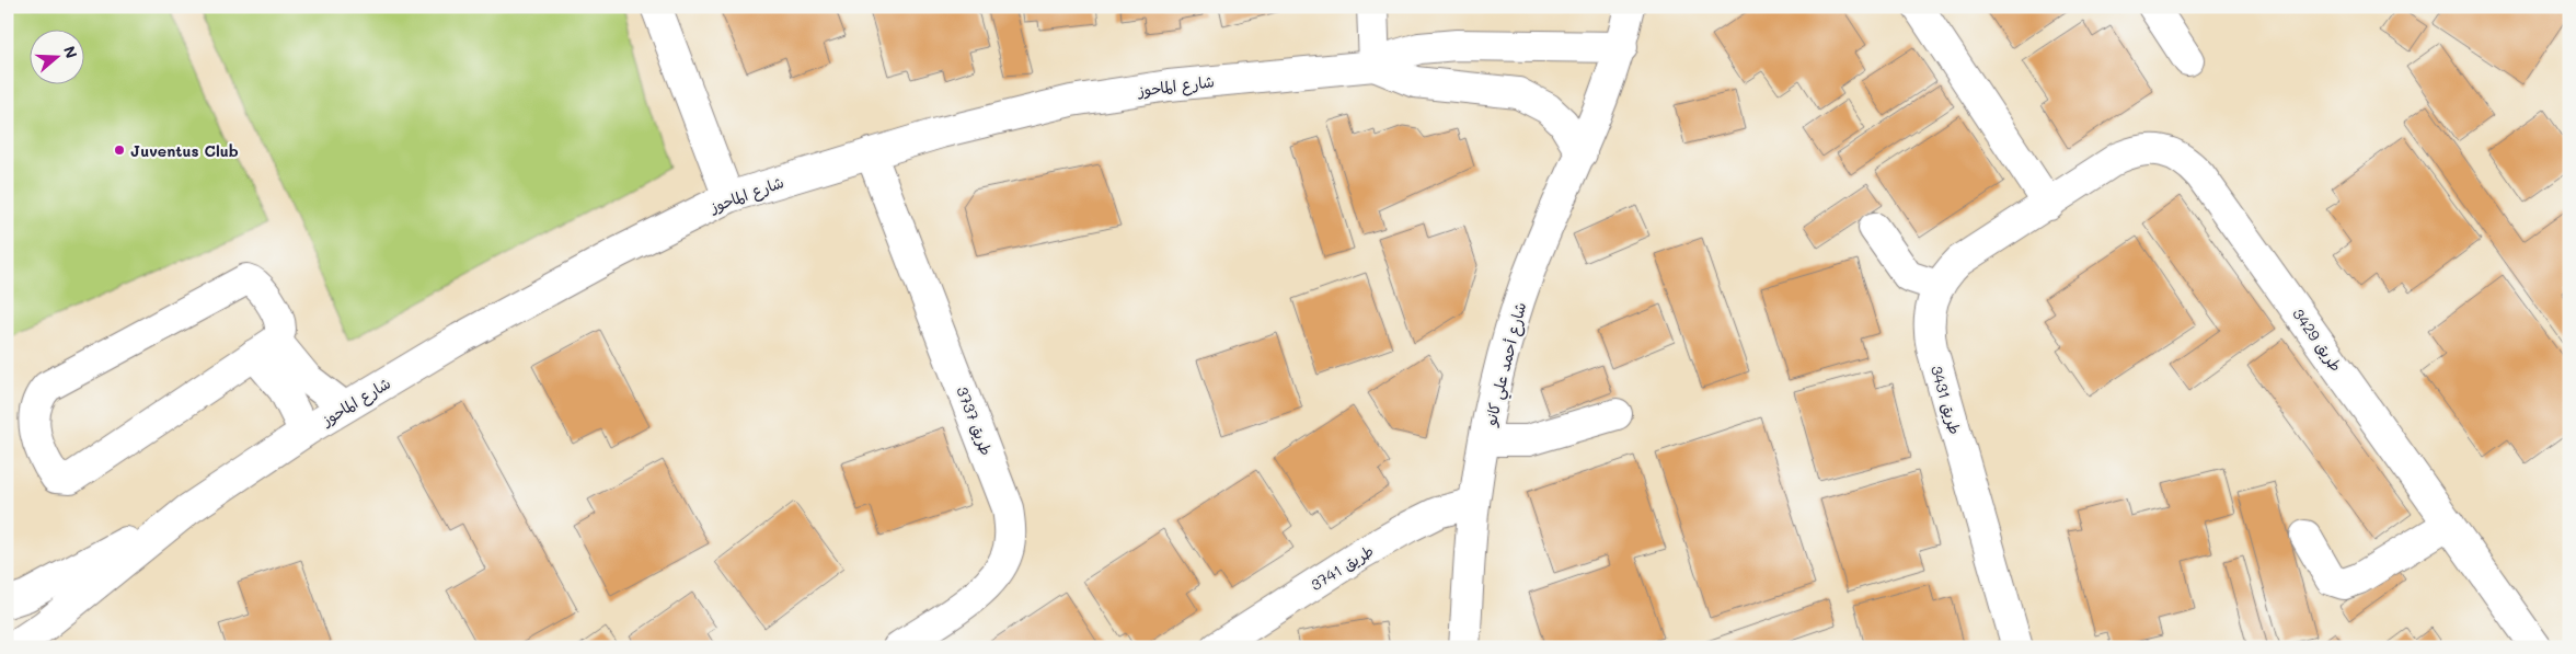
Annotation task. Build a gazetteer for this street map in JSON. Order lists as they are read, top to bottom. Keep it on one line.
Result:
{"streets":{"street":["شارع الماحوز","طريق 3429","شارع أحمد علي كانو","طريق 3431","طريق 3737","طريق 3741"]},"crossings":[["شارع الماحوز","شارع أحمد علي كانو"],["شارع الماحوز","طريق 3737"],["طريق 3429","طريق 3431"],["شارع أحمد علي كانو","طريق 3741"]],"places":["Juventus Club"],"north":"right"}
